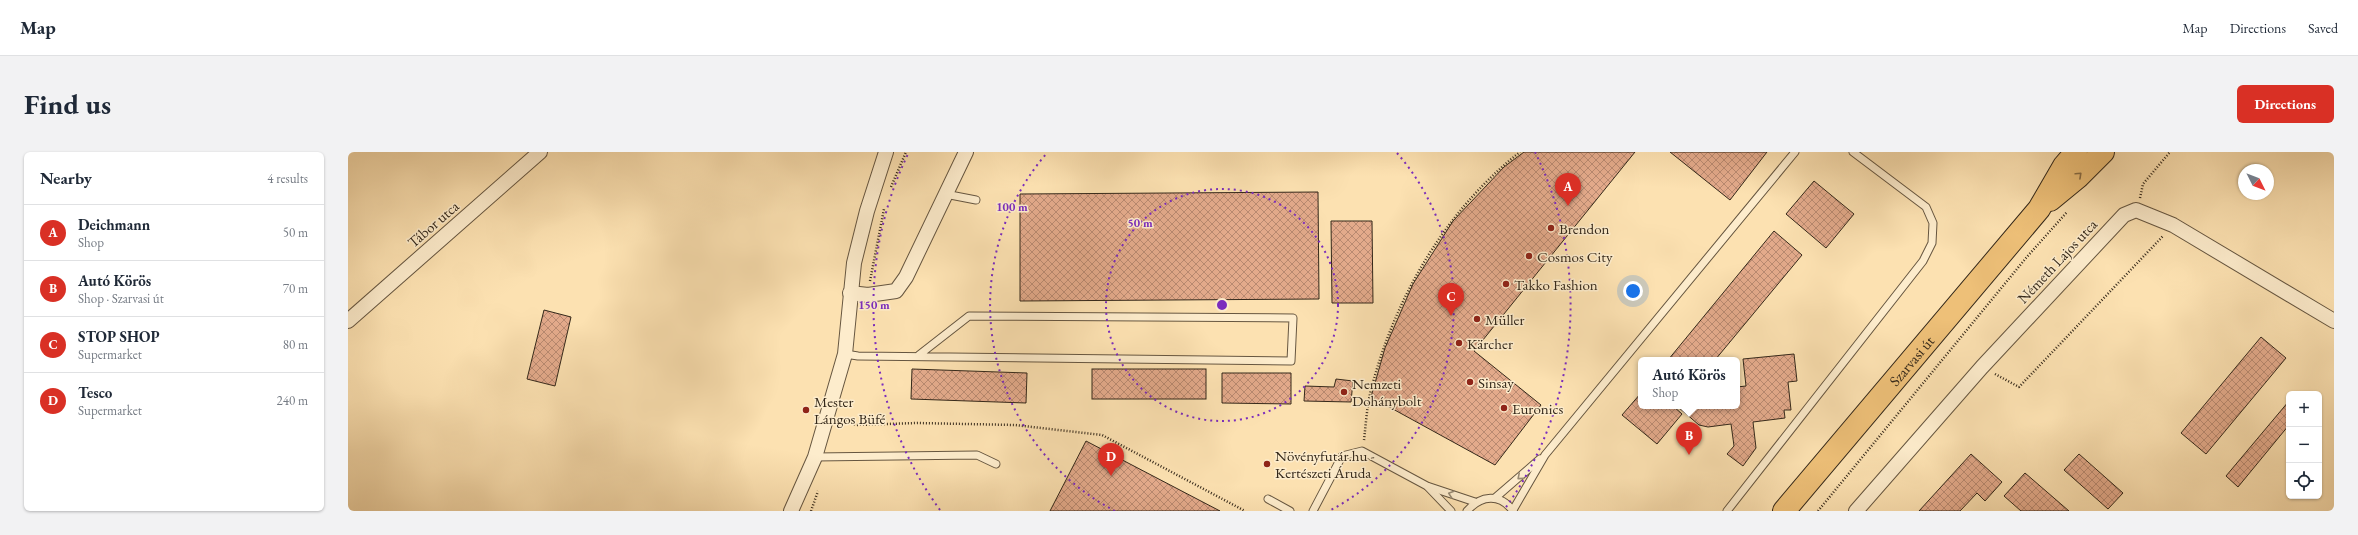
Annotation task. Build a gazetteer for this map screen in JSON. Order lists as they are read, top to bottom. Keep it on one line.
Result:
{"streets":{"main road":["Szarvasi út"],"street":["Tábor utca","Németh Lajos utca"]},"places":["Brendon","Cosmos City","Takko Fashion","Müller","Kärcher","Sinsay","Nemzeti Dohánybolt","Euronics","Mester Lángos Büfé","Növényfutár.hu - Kertészeti Áruda"],"north":"bottom right","page":{"header":"Map","nav":["Map","Directions","Saved"],"buttons":"Directions","title":"Find us","heading":["Nearby","4 results"],"pins":["A","C","B","D"],"list":[{"mark":"A","name":"Deichmann","note":"Shop","value":"50 m"},{"mark":"B","name":"Autó Körös","note":"Shop · Szarvasi út","value":"70 m"},{"mark":"C","name":"STOP SHOP","note":"Supermarket","value":"80 m"},{"mark":"D","name":"Tesco","note":"Supermarket","value":"240 m"}],"popup":["Autó Körös","Shop"],"map_buttons":["+","−"]},"rings":["100 m","50 m","150 m"]}
